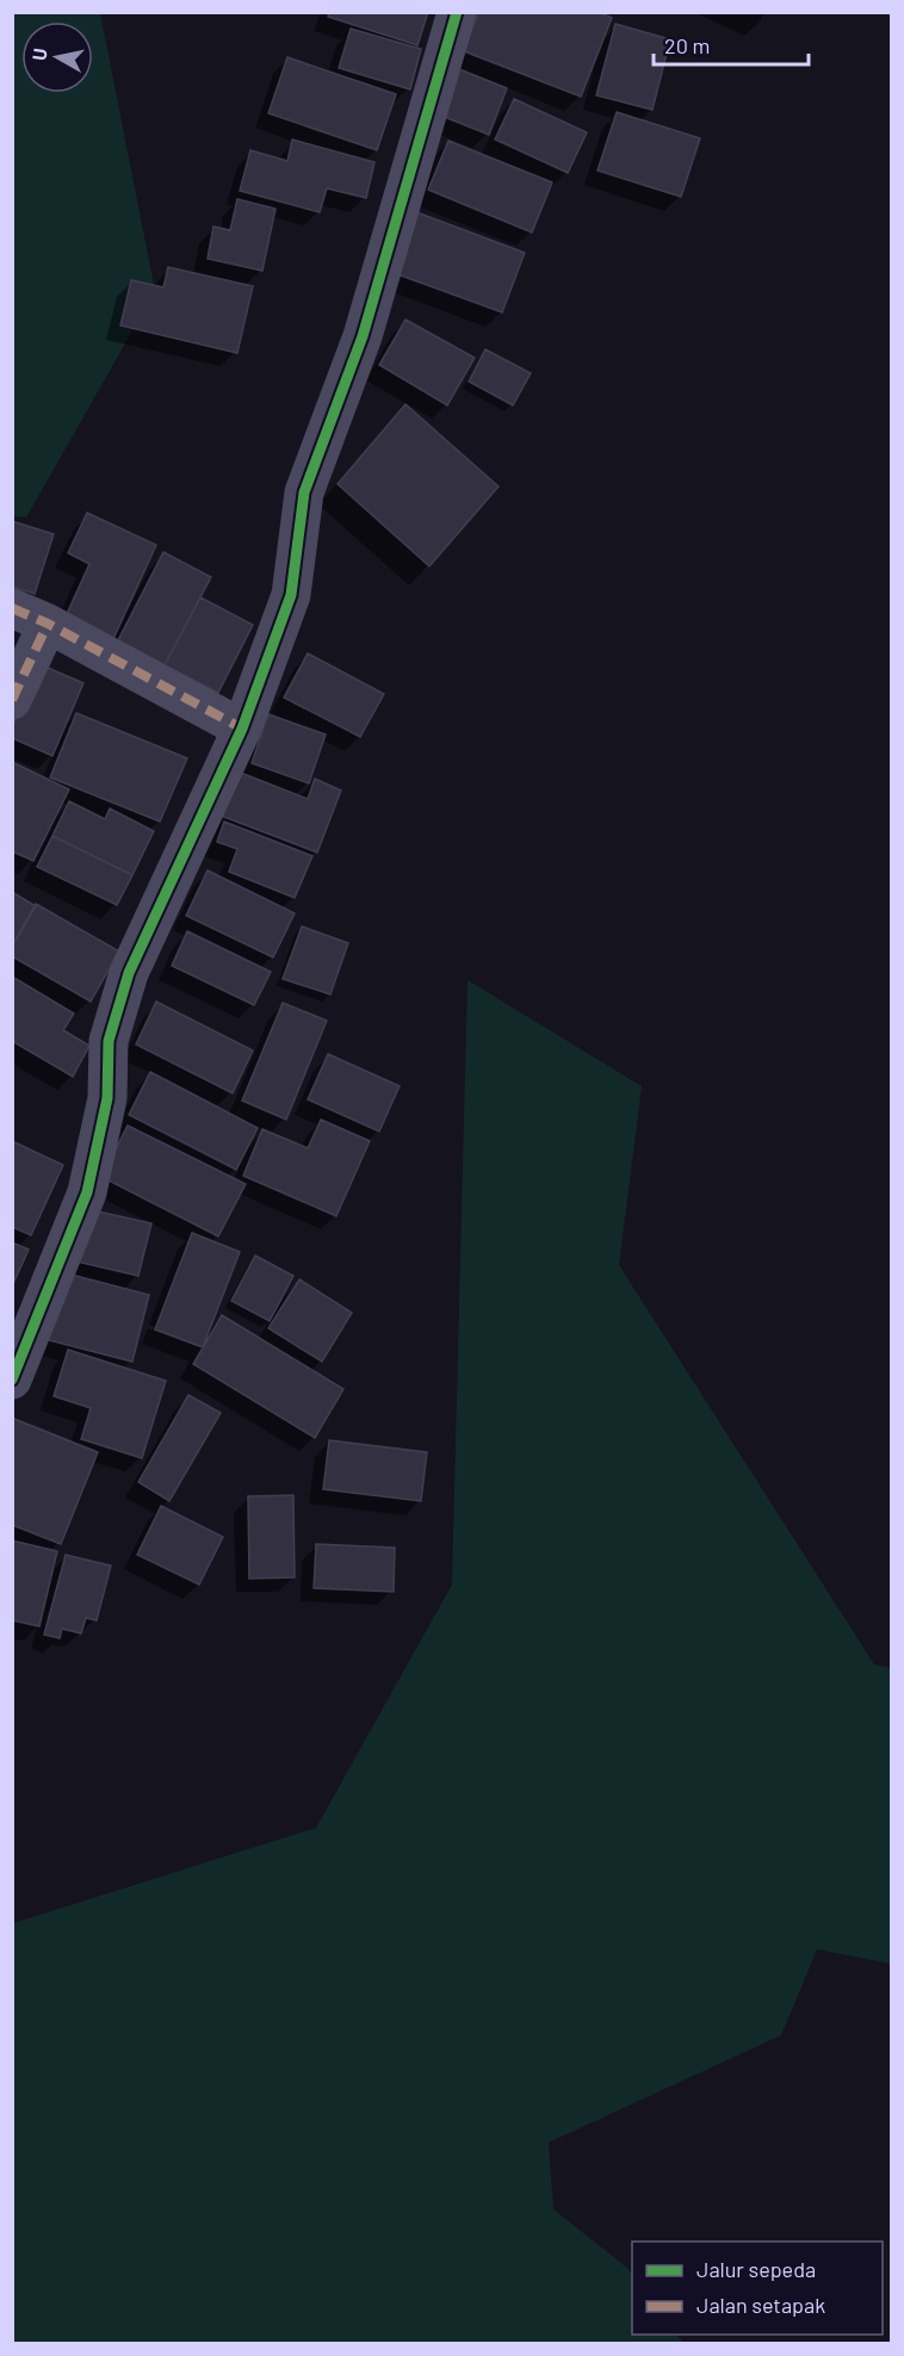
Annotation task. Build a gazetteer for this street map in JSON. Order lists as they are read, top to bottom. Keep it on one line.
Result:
{"legend":["Jalur sepeda","Jalan setapak"],"scale_bar":"20 m","north":"left"}
